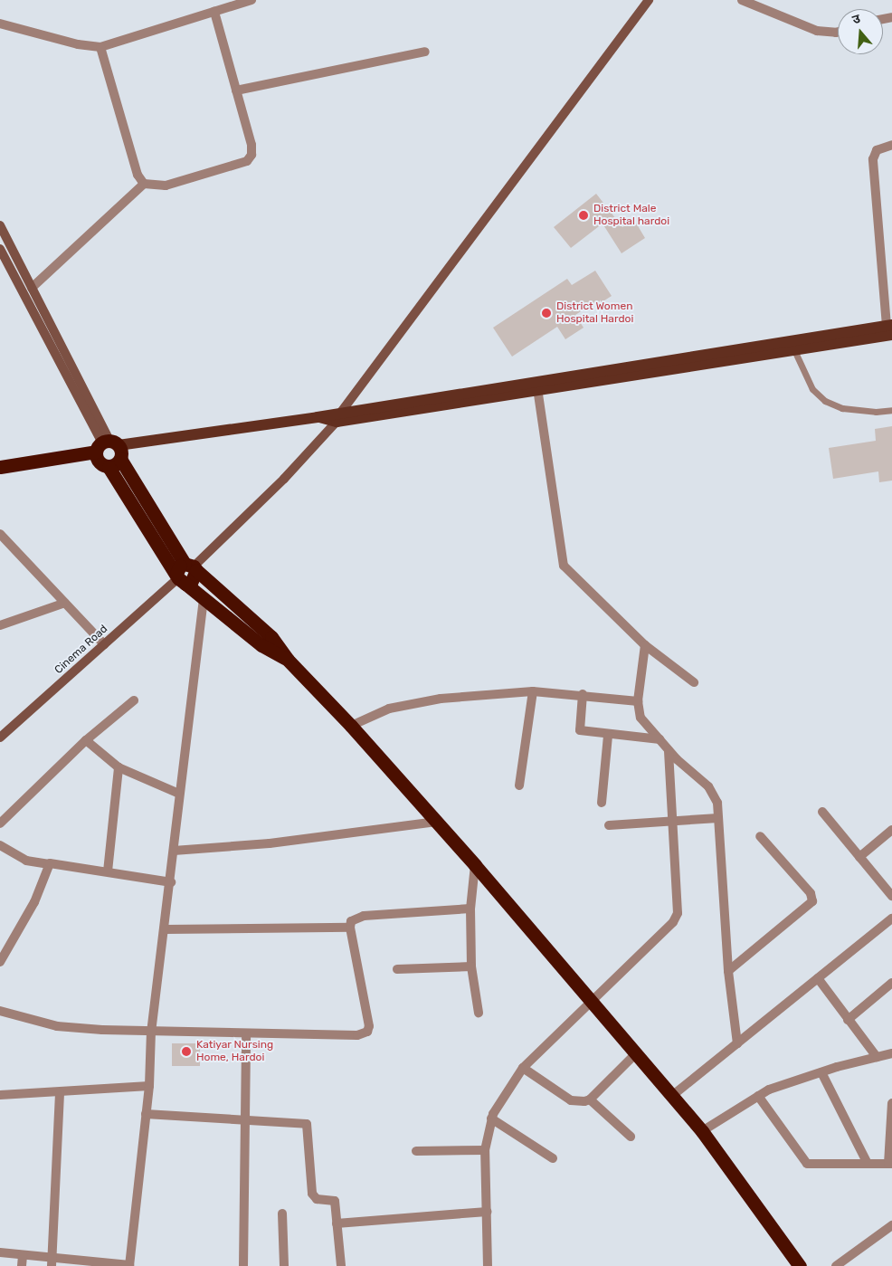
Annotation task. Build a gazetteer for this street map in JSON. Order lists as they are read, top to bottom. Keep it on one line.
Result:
{"streets":{"street":["Cinema Road"]},"places":["District Male Hospital hardoi","District Women Hospital Hardoi","Katiyar Nursing Home, Hardoi"],"north":"top"}
